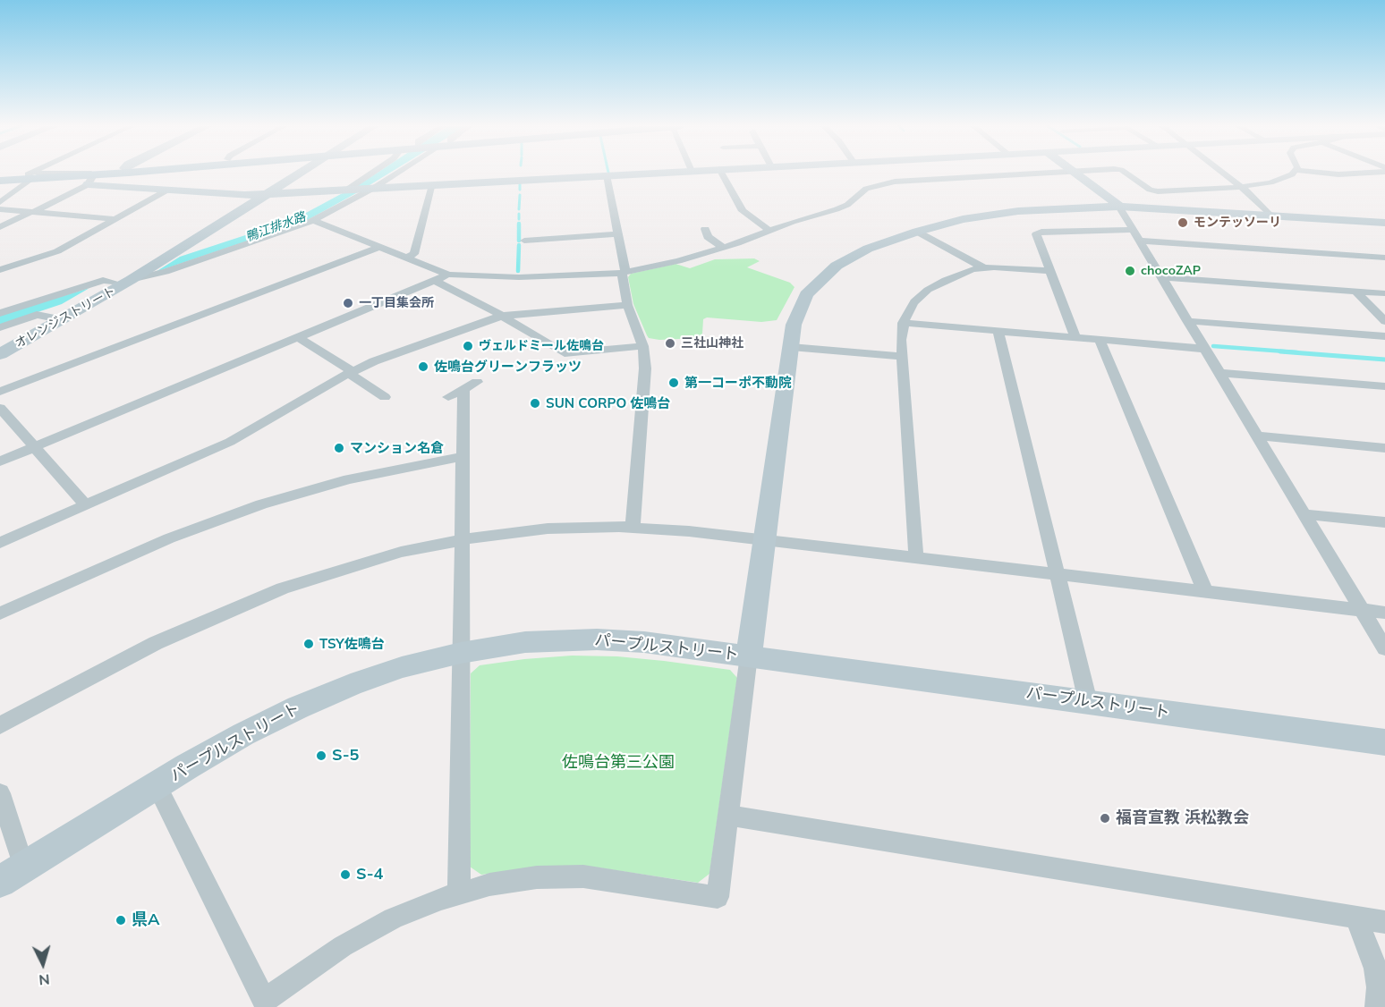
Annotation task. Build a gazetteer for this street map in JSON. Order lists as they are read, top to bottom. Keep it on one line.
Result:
{"streets":{"street":["オレンジストリート","パープルストリート"]},"water":["鴨江排水路"],"parks":["佐鳴台第三公園"],"places":["モンテッソーリ","chocoZAP","一丁目集会所","三社山神社","ヴェルドミール佐鳴台","佐鳴台グリーンフラッツ","第一コーポ不動院","SUN CORPO 佐鳴台","マンション名倉","TSY佐鳴台","S-5","福音宣教 浜松教会","S-4","県A"],"north":"bottom"}
